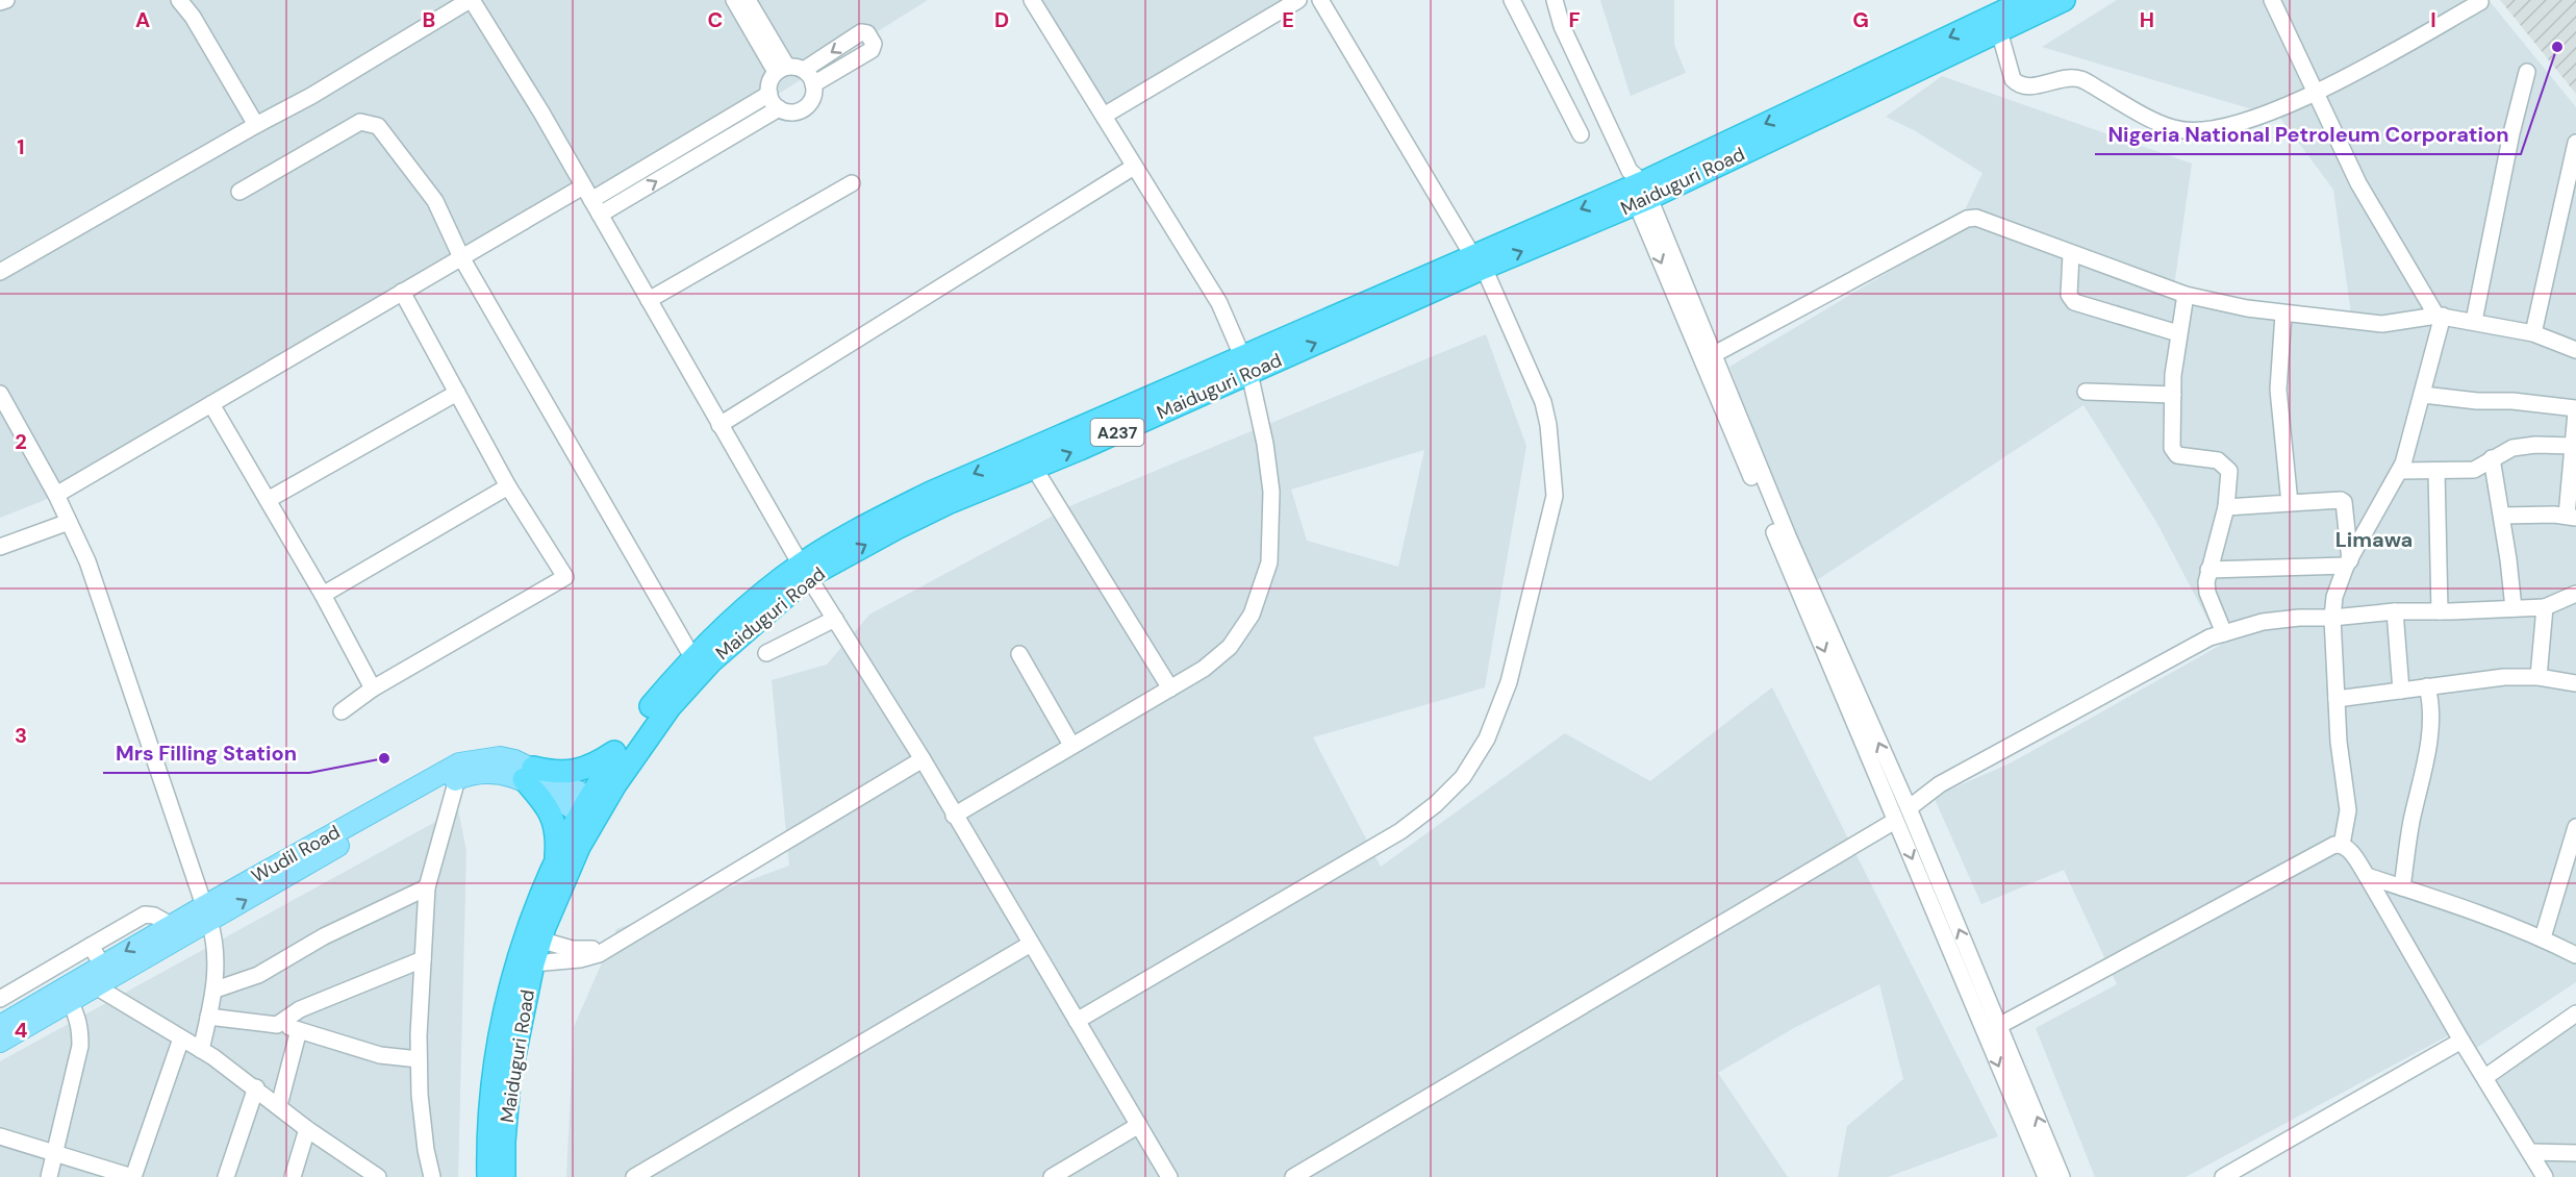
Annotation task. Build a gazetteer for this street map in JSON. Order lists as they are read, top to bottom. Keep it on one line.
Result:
{"streets":{"highway":["Maiduguri Road","A237"],"main road":["Wudil Road"]},"crossings":[["Maiduguri Road","Wudil Road"]],"districts":["Limawa"],"places":["Nigeria National Petroleum Corporation","Mrs Filling Station"],"grid":{"columns":["A","B","C","D","E","F","G","H","I"],"rows":["1","2","3","4"]}}
